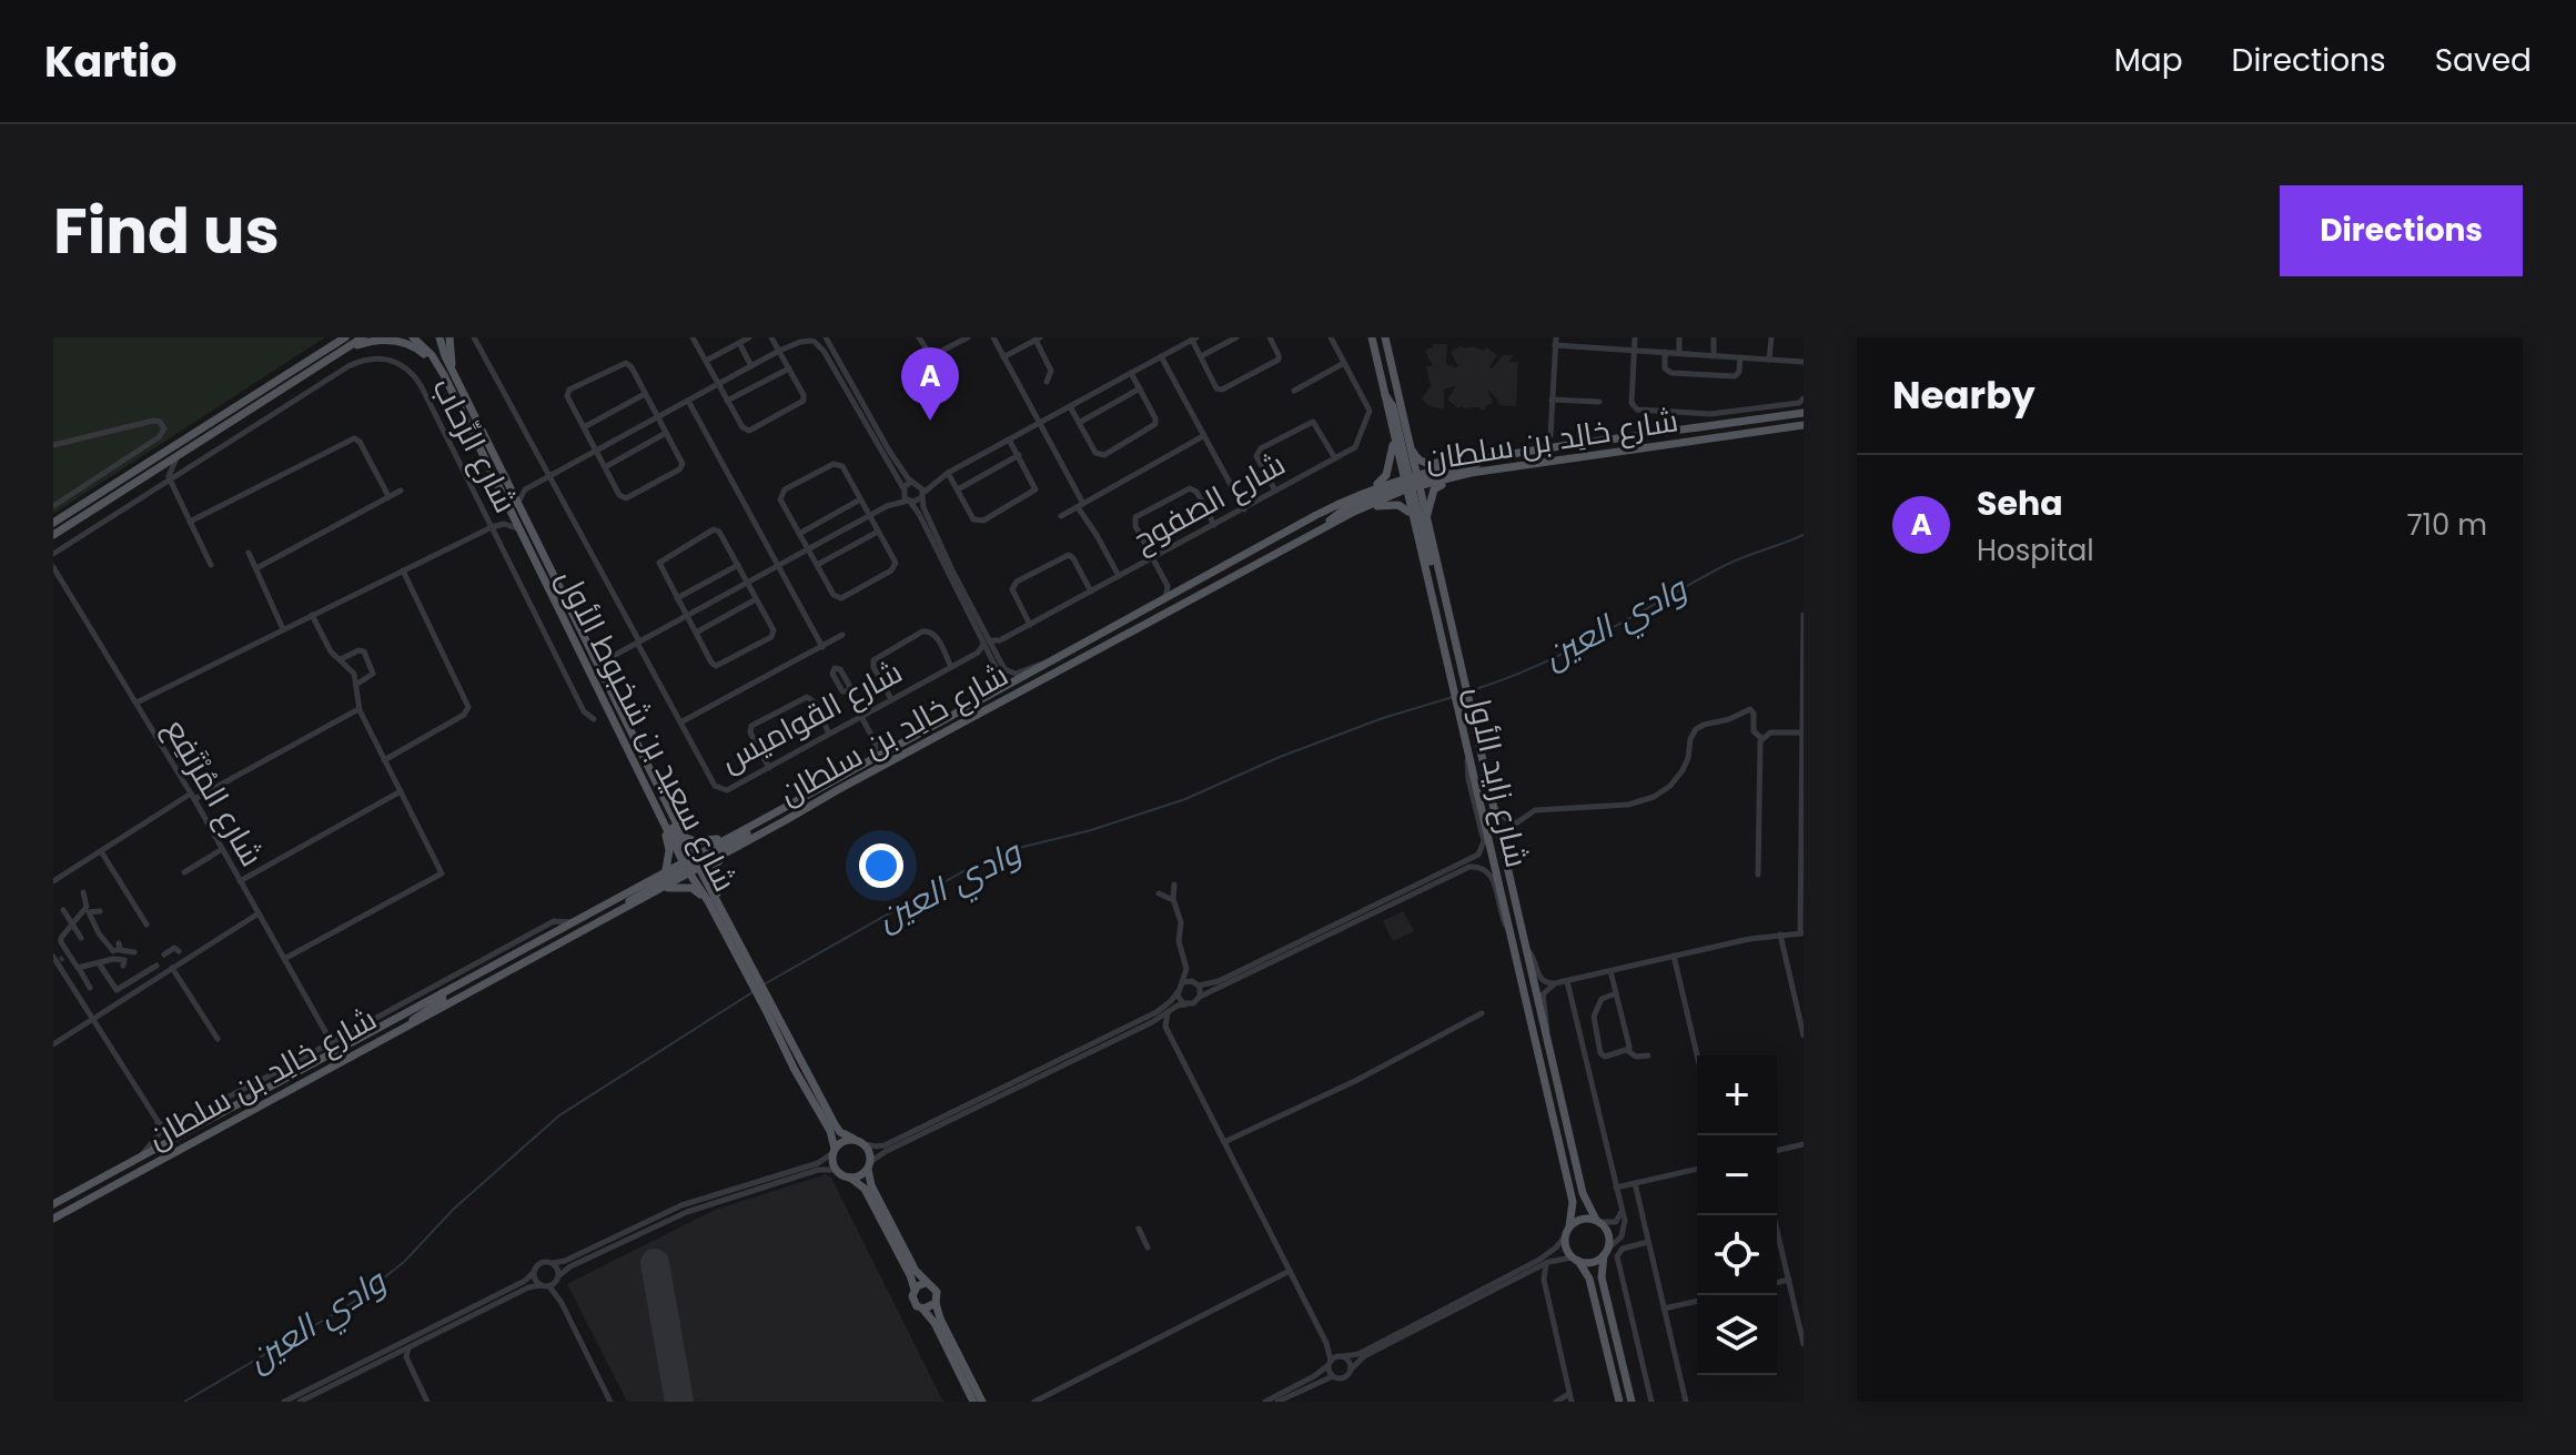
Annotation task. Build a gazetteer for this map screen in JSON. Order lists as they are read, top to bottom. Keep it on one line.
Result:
{"streets":{"main road":["شارع خالِد بن سلطان","شارع سعيد بن شخبوط الأول","شارع زايد الأول"],"street":["شارع الرِّحاب","شارع الصفوح","شارع القواميس","شارع المُرْتَفِع"]},"crossings":[["شارع خالِد بن سلطان","شارع سعيد بن شخبوط الأول"],["شارع خالِد بن سلطان","شارع زايد الأول"],["شارع الصفوح","شارع القواميس"]],"water":["وادي العين"],"page":{"header":"Kartio","nav":["Map","Directions","Saved"],"title":"Find us","buttons":"Directions","heading":"Nearby","pins":"A","list":[{"mark":"A","name":"Seha","note":"Hospital","value":"710 m"}],"map_buttons":["+","−"]}}
